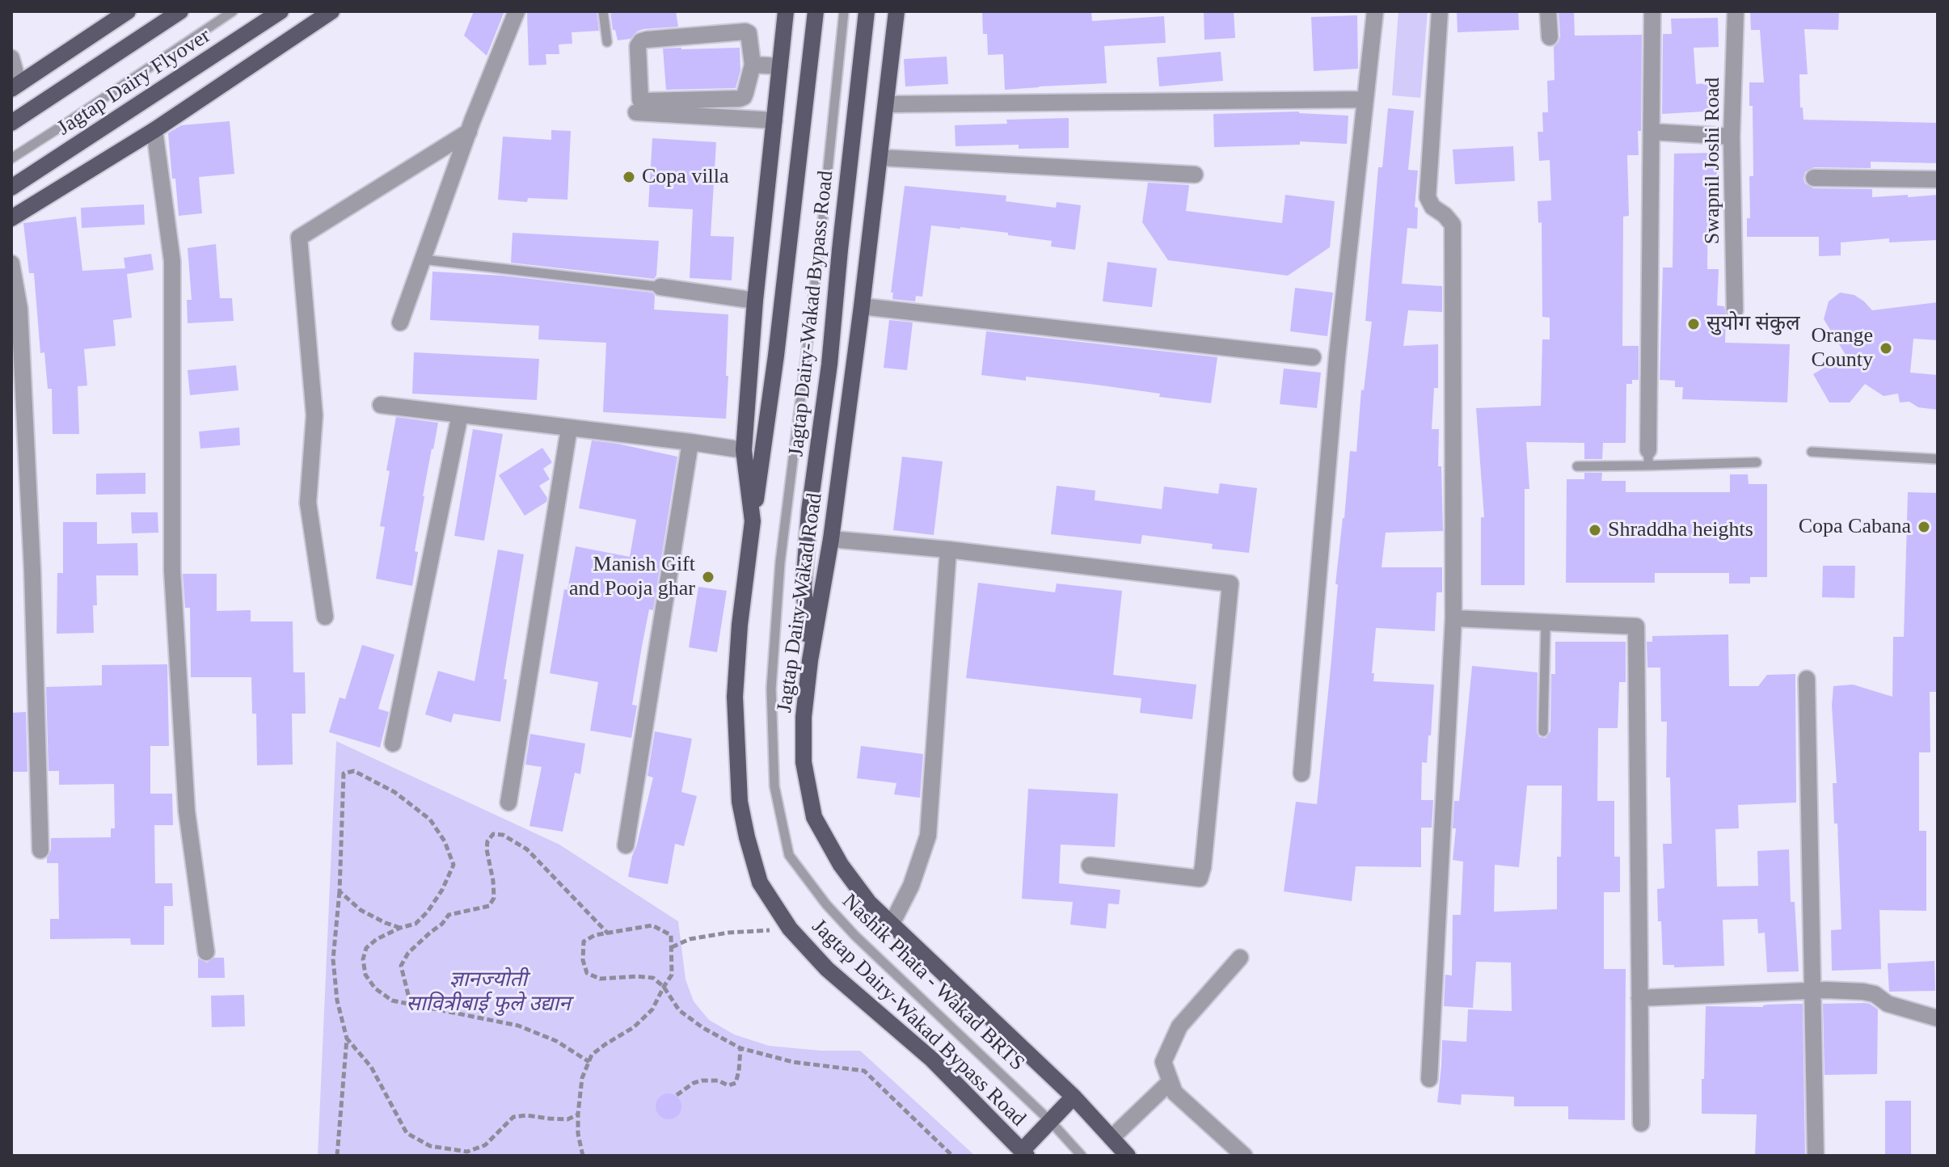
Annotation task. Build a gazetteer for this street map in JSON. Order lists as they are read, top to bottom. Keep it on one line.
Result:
{"streets":{"main road":["Jagtap Dairy Flyover","Jagtap Dairy-Wakad Bypass Road","Jagtap Dairy-Wakad Road"],"street":["Swapnil Joshi Road"],"lane":["Nashik Phata - Wakad BRTS"]},"crossings":[["Jagtap Dairy-Wakad Bypass Road","Jagtap Dairy-Wakad Road"]],"parks":["ज्ञानज्योती सावित्रीबाई फुले उद्यान"],"places":["Copa villa","सुयोग संकुल","Orange County","Copa Cabana","Shraddha heights","Manish Gift and Pooja ghar"]}
